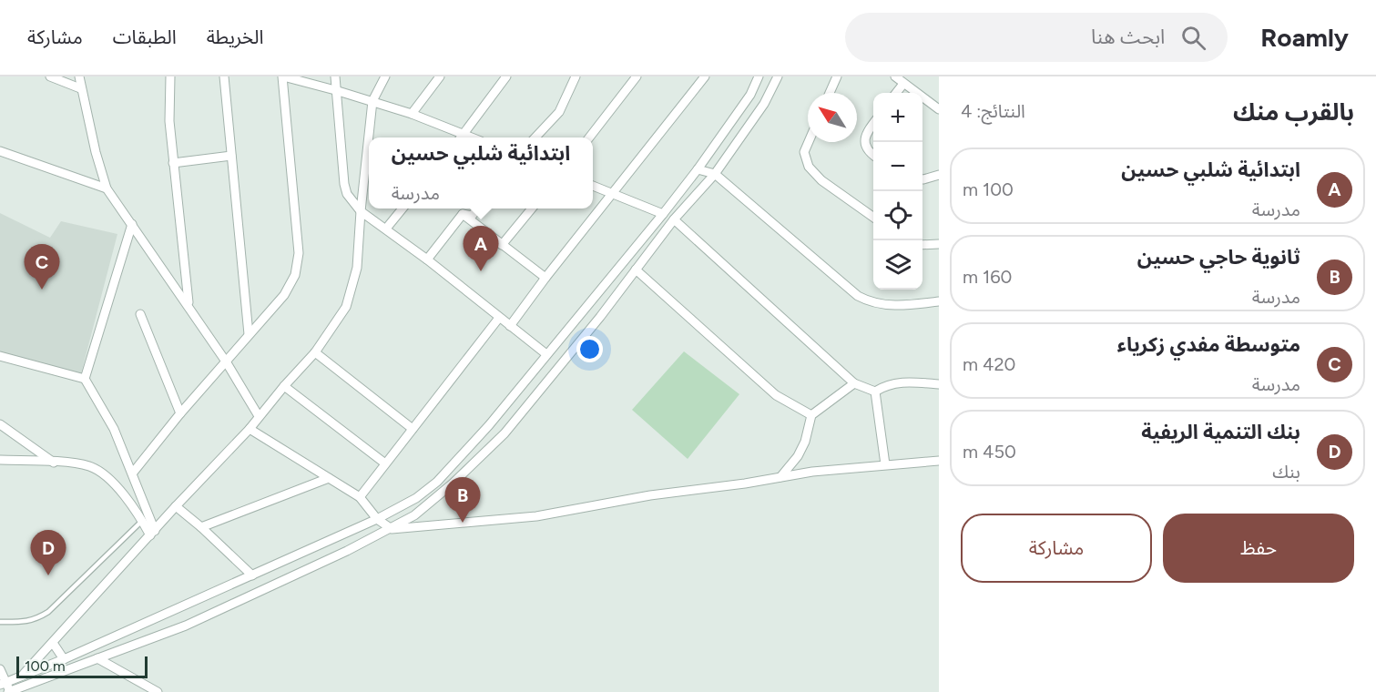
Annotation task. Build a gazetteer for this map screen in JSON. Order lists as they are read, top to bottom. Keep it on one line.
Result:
{"scale_bar":"100 m","north":"top left","page":{"header":"Roamly","search":"ابحث هنا","nav":["الخريطة","الطبقات","مشاركة"],"heading":["بالقرب منك","النتائج: 4"],"map_buttons":["+","−"],"popup":["ابتدائية شلبي حسين","مدرسة"],"list":[{"mark":"A","name":"ابتدائية شلبي حسين","note":"مدرسة","value":"100 m"},{"mark":"B","name":"ثانوية حاجي حسين","note":"مدرسة","value":"160 m"},{"mark":"C","name":"متوسطة مفدي زكرياء","note":"مدرسة","value":"420 m"},{"mark":"D","name":"بنك التنمية الريفية","note":"بنك","value":"450 m"}],"pins":["A","C","B","D"],"buttons":["حفظ","مشاركة"],"scale":"100 m"}}
